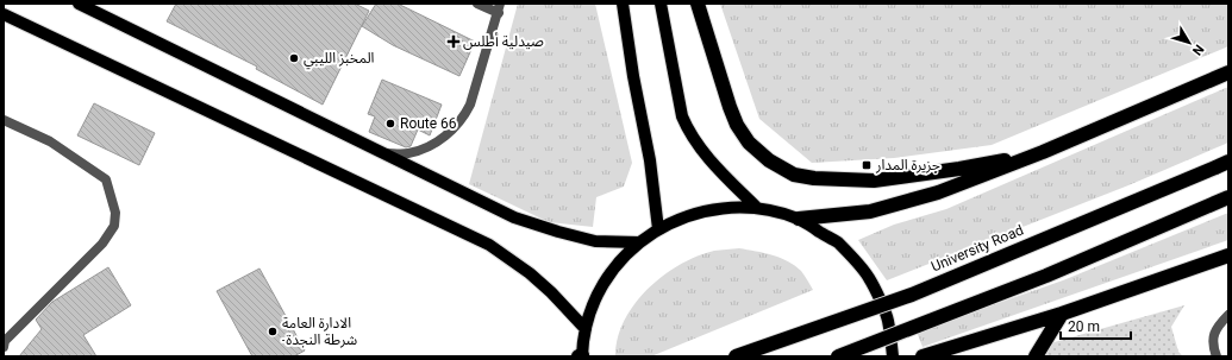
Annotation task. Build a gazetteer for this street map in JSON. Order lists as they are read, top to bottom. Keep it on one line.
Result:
{"streets":{"highway":["University Road"]},"places":{"health":["صيدلية أطلس"],"other":["المخبز الليبي","Route 66","الادارة العامة -شرطة النجدة"],"transit":["جزيرة المدار"]},"scale_bar":"20 m","north":"bottom right"}
